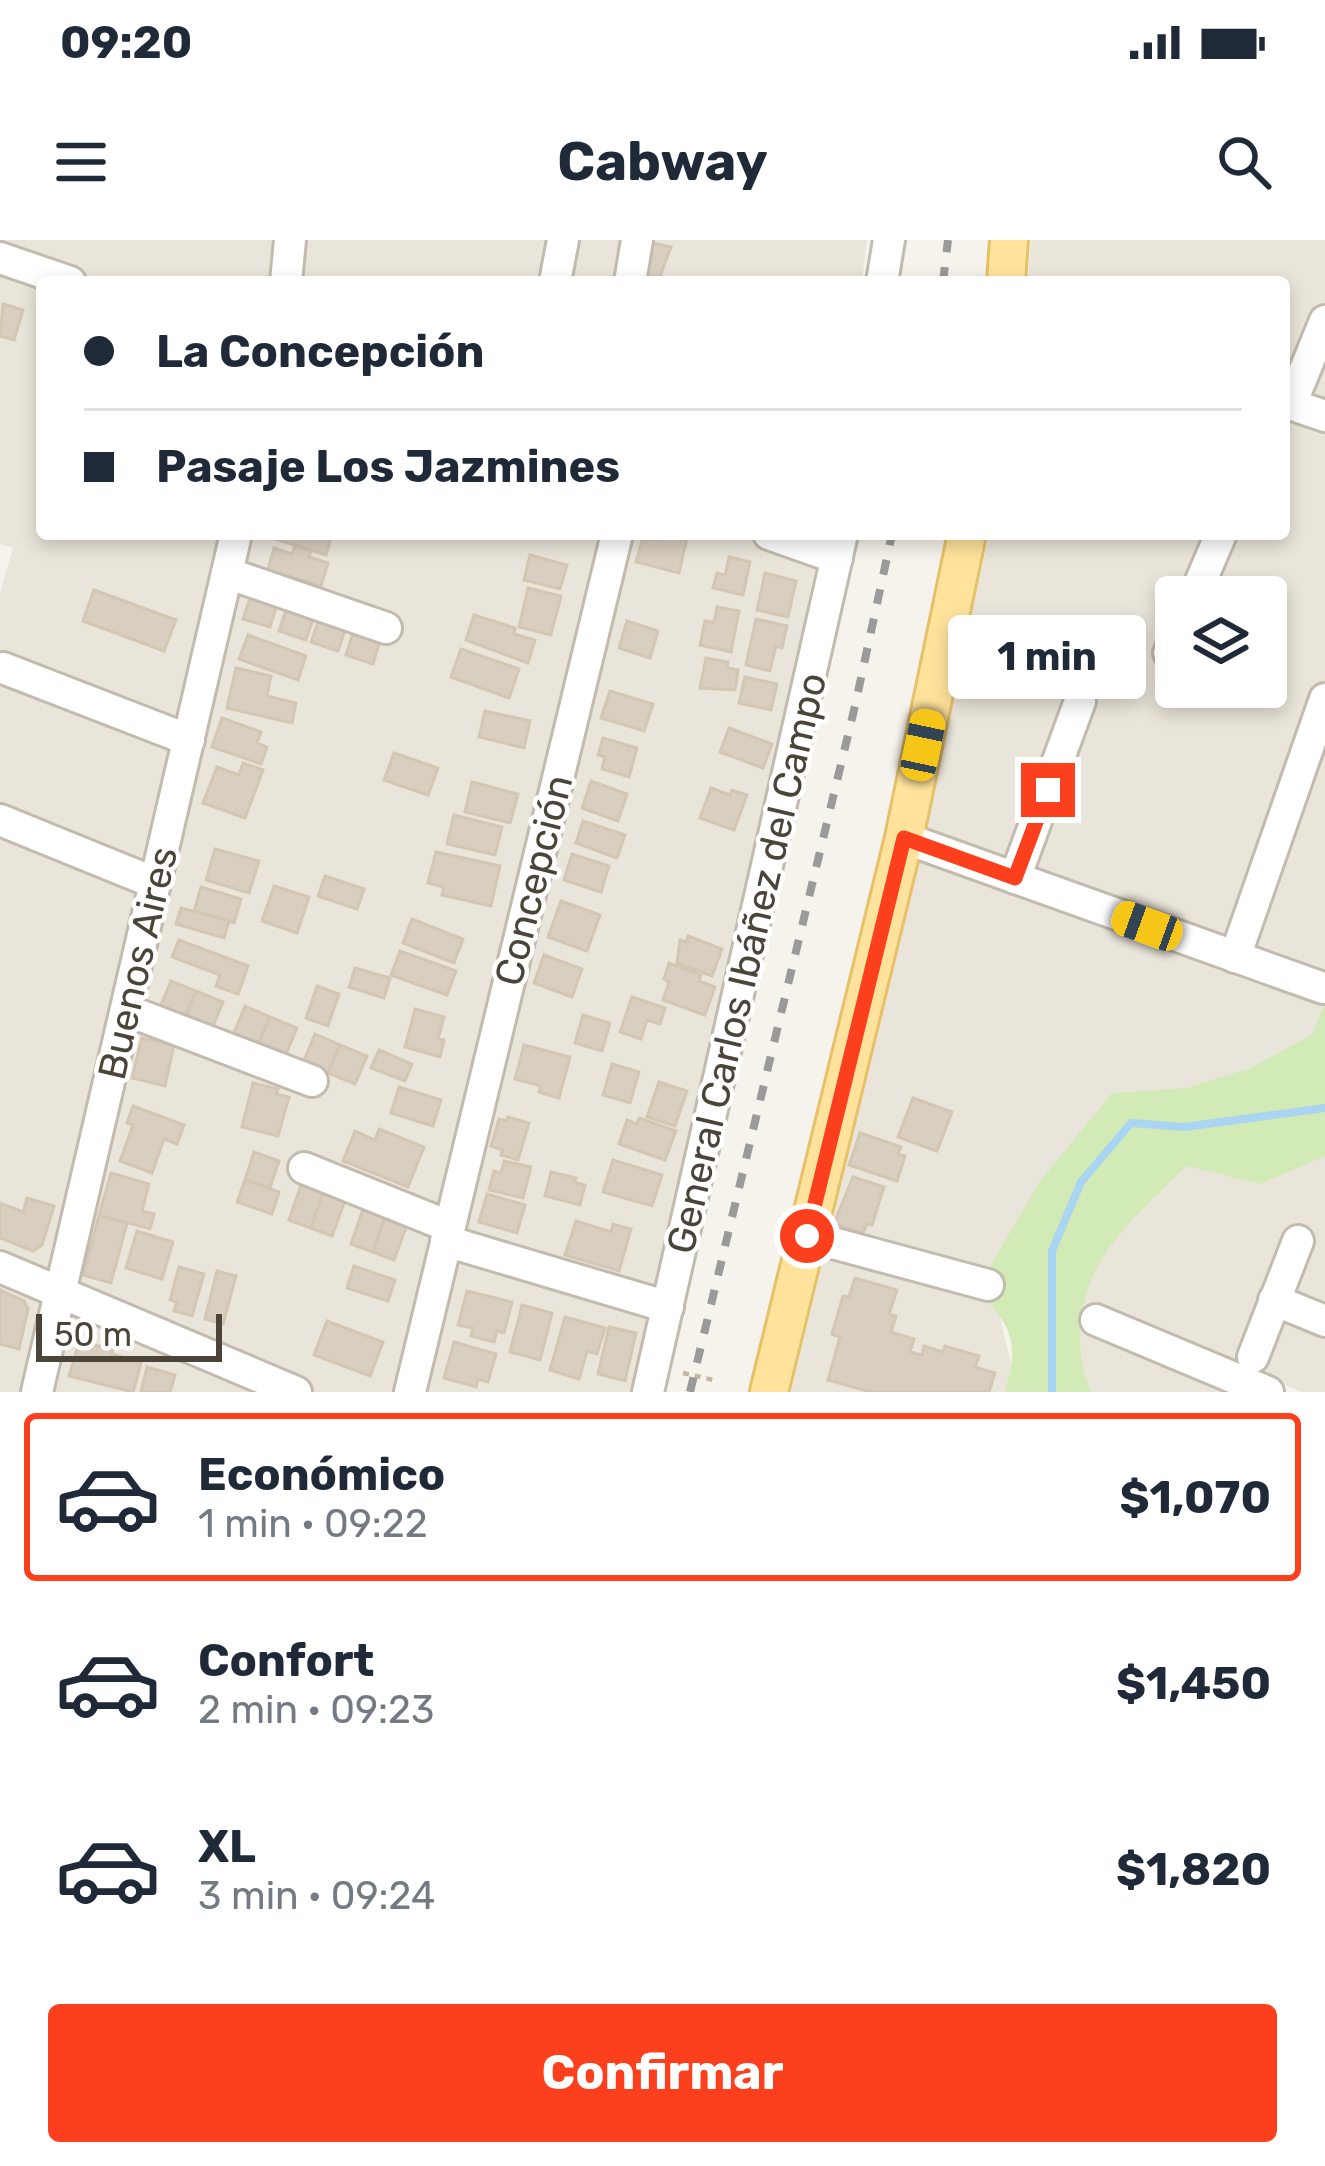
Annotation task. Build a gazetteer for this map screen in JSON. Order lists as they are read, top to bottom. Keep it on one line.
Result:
{"streets":{"street":["Concepción","Buenos Aires","General Carlos Ibáñez del Campo"]},"scale_bar":"50 m","page":{"status":"09:20","header":"Cabway","banner":["La Concepción","Pasaje Los Jazmines"],"bubble":"1 min","scale":"50 m","list":[{"name":"Económico","note":"1 min · 09:22","value":"$1,070"},{"name":"Confort","note":"2 min · 09:23","value":"$1,450"},{"name":"XL","note":"3 min · 09:24","value":"$1,820"}],"buttons":"Confirmar"}}
